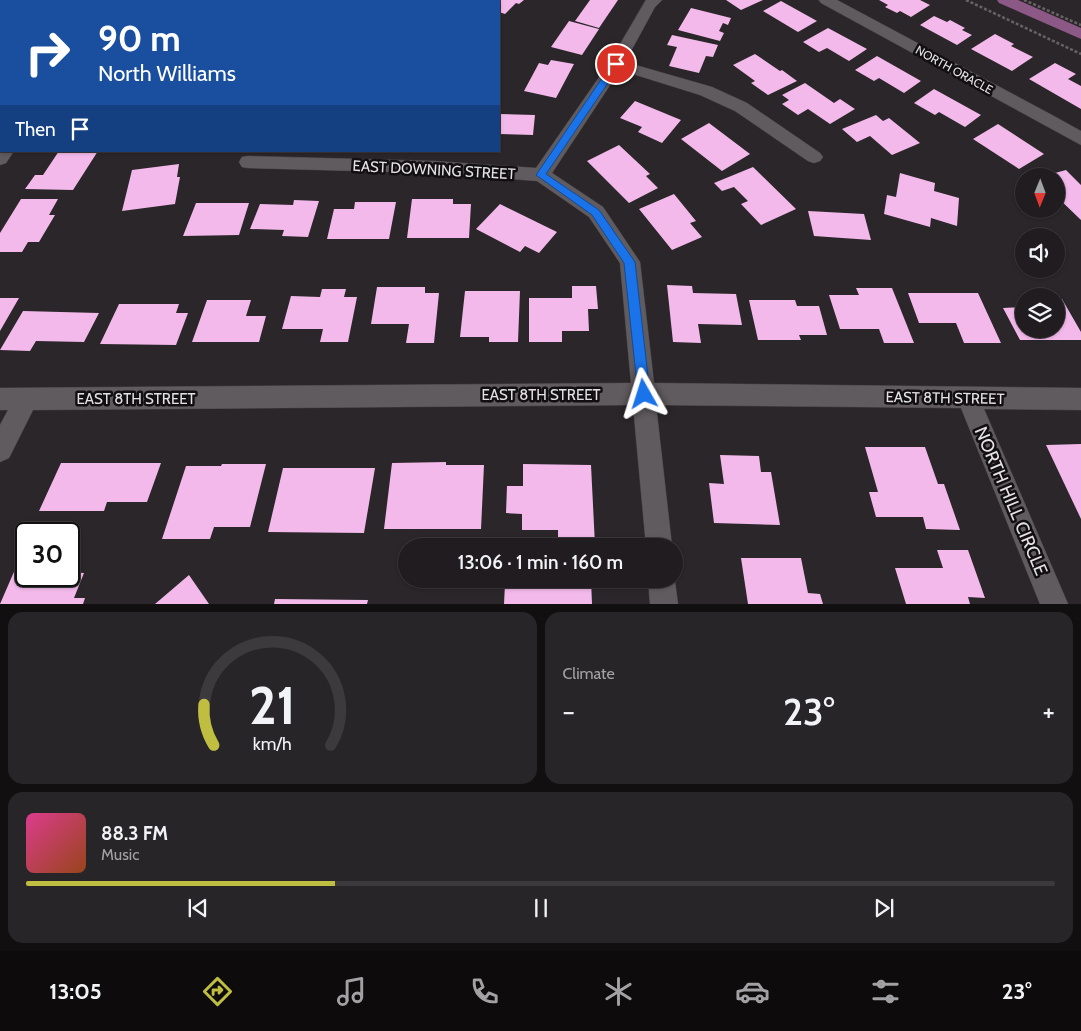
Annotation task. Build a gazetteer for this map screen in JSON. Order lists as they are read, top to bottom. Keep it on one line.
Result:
{"streets":{"street":["NORTH ORACLE","EAST DOWNING STREET","EAST 8TH STREET","NORTH HILL CIRCLE"]},"crossings":[["EAST DOWNING STREET","EAST 8TH STREET"],["EAST 8TH STREET","NORTH HILL CIRCLE"]],"north":"bottom","page":{"turn":["90 m","North Williams"],"then":"Then","limit":"30","trip":"13:06 · 1 min · 160 m","tile":"Climate","heat":["−","23°","+"],"song":["88.3 FM","Music"],"tabs":["13:05","23°"],"gauge":["21","km/h"]}}
